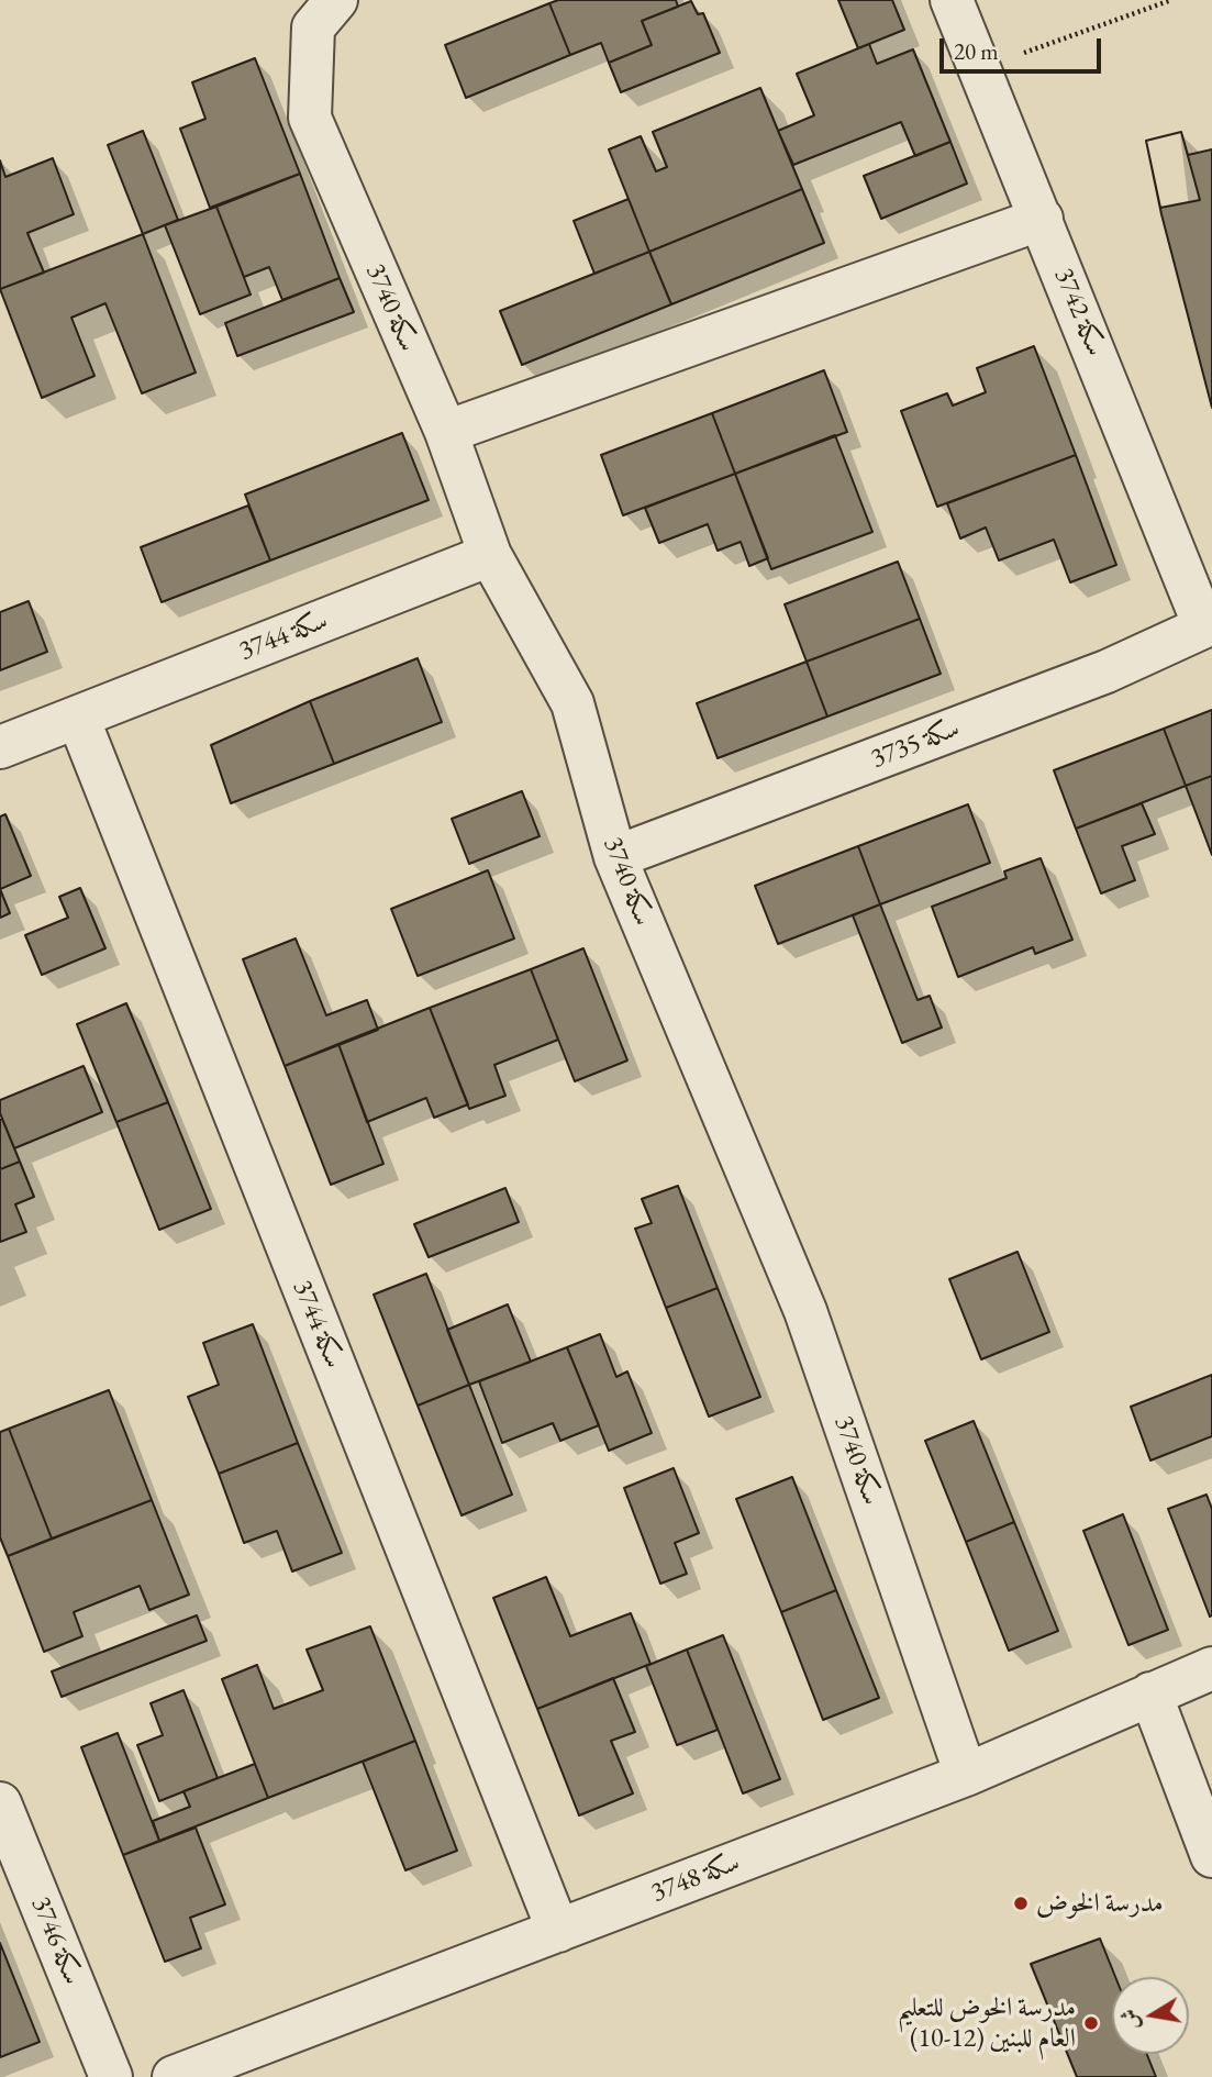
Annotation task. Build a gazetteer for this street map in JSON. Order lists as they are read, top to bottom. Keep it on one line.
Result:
{"streets":{"street":["سكة 3740","سكة 3742","سكة 3744","سكة 3735","سكة 3748","سكة 3746"]},"crossings":[["سكة 3740","سكة 3744"],["سكة 3740","سكة 3735"],["سكة 3740","سكة 3748"],["سكة 3742","سكة 3735"],["سكة 3744","سكة 3748"]],"places":["مدرسة الخوض","مدرسة الخوض للتعليم العام للبنين (12-10)"],"scale_bar":"20 m","north":"left"}
